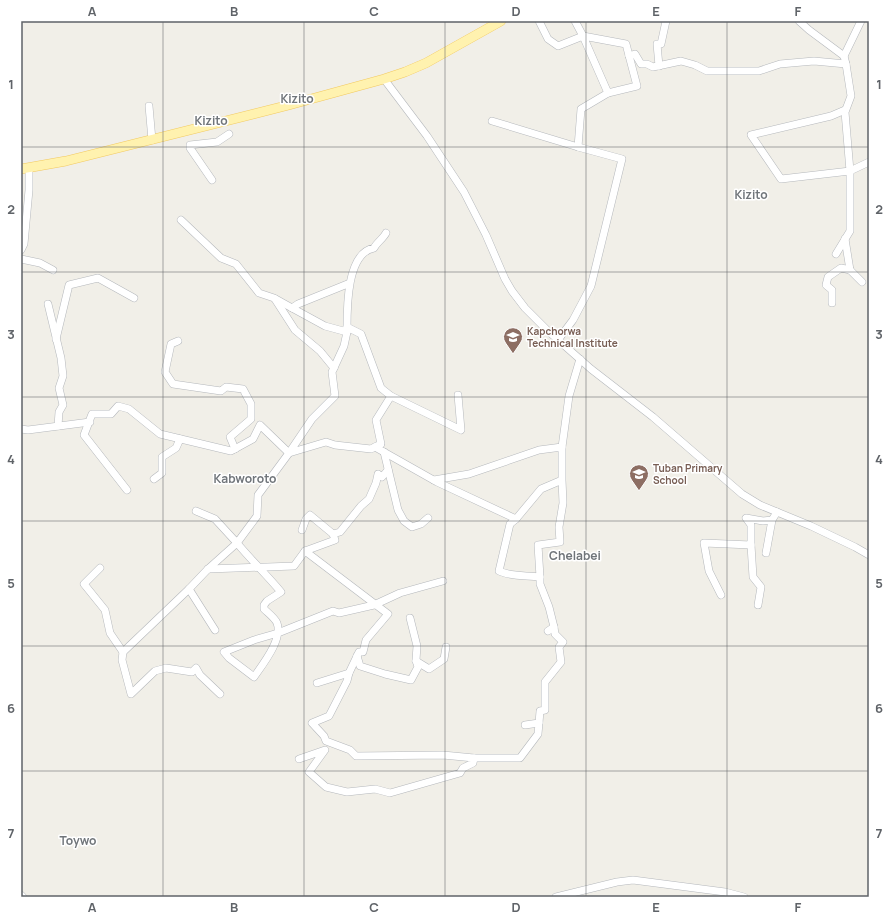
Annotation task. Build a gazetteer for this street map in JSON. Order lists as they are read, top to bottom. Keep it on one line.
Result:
{"districts":["Kizito","Kizito","Kizito","Kabworoto","Chelabei","Toywo"],"places":{"school or university":["Kapchorwa Technical Institute","Tuban Primary School"]},"grid":{"columns":["A","B","C","D","E","F"],"rows":["1","2","3","4","5","6","7"]}}
